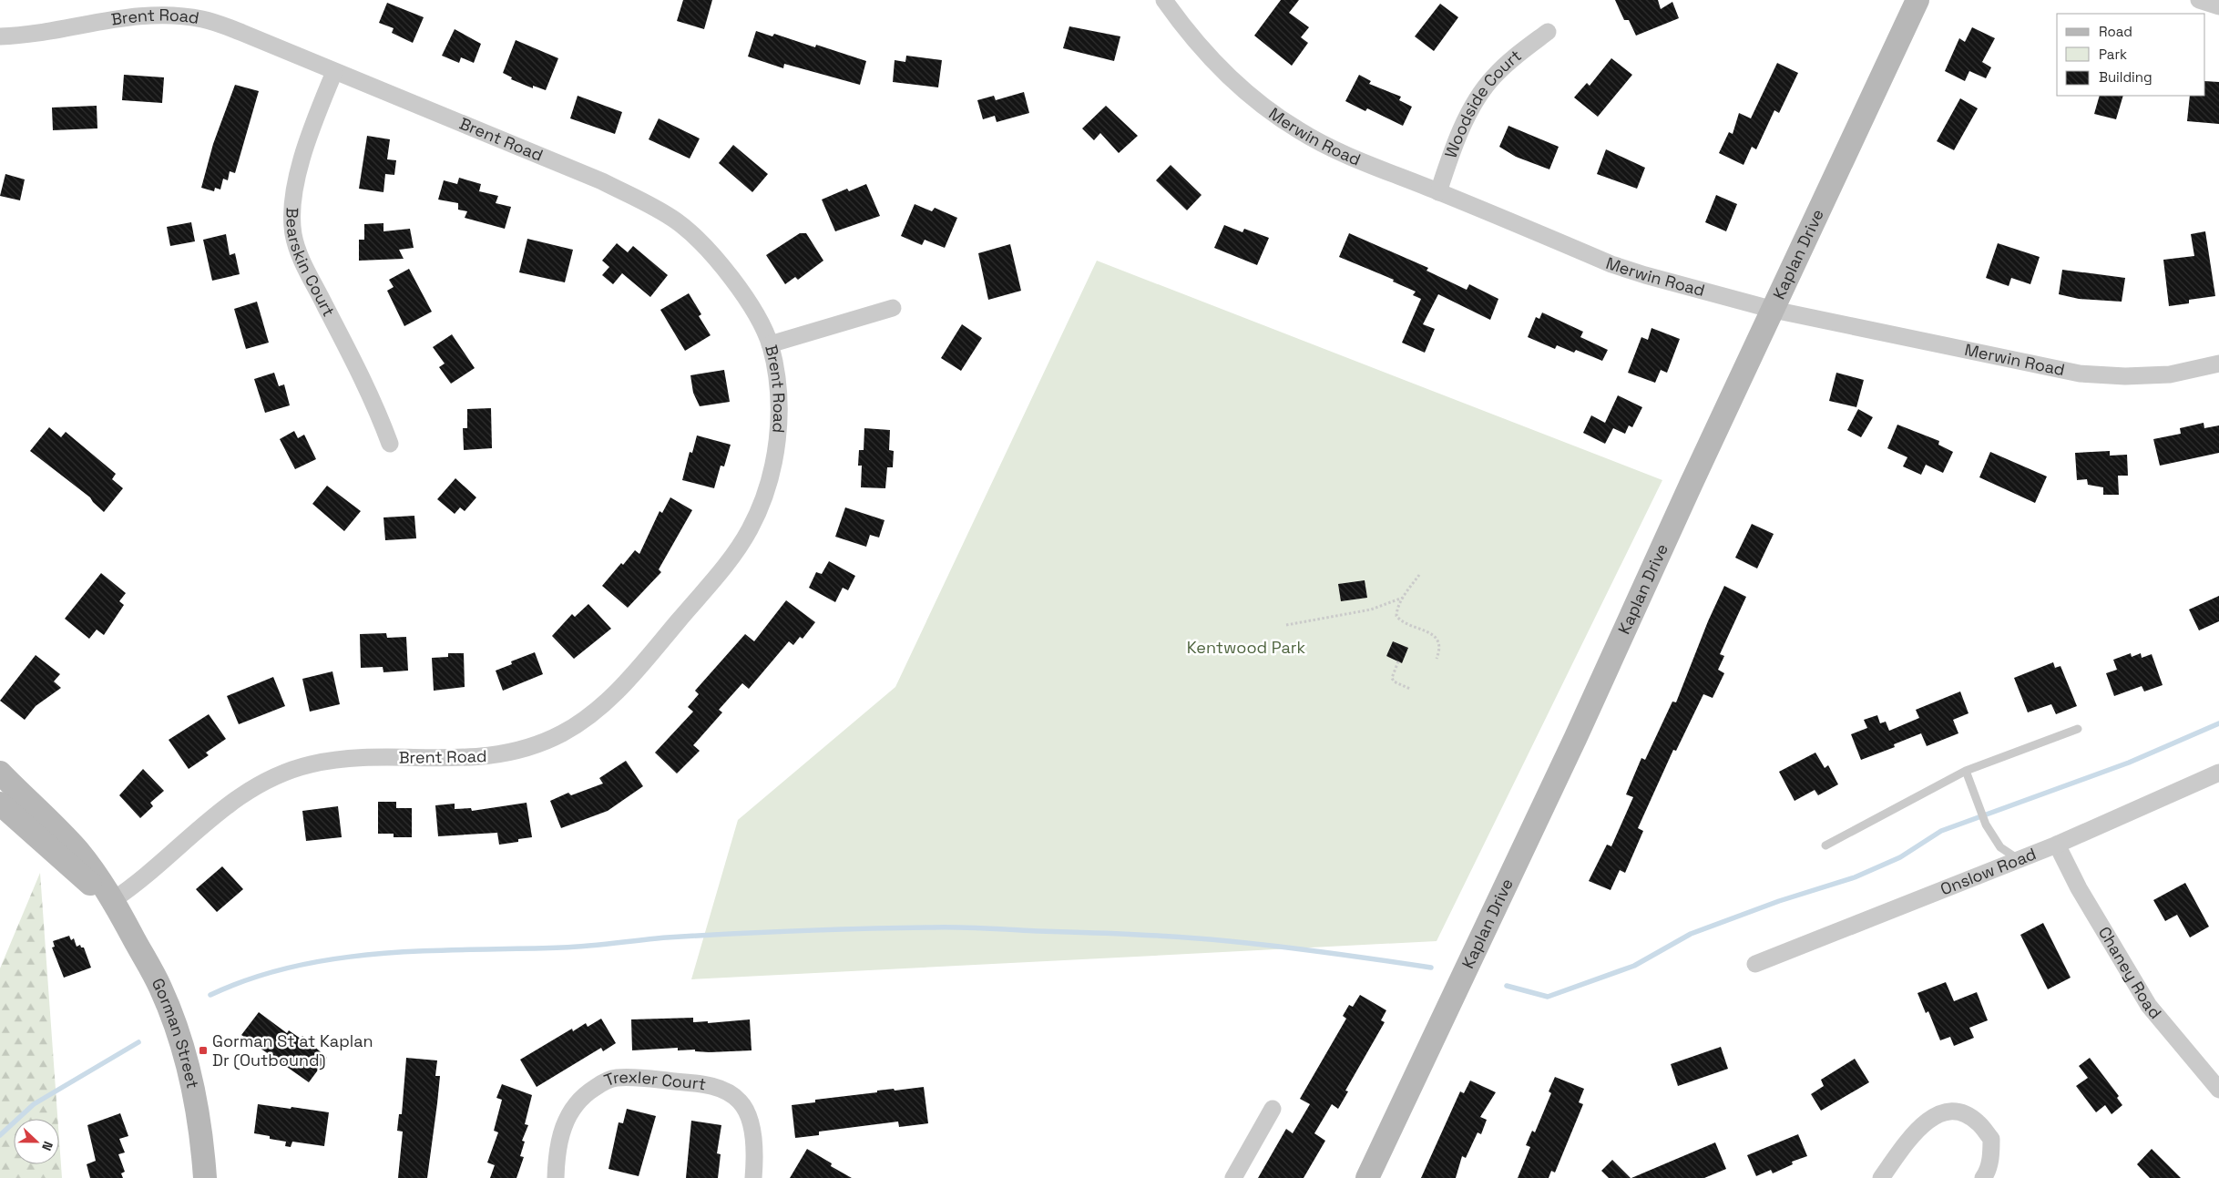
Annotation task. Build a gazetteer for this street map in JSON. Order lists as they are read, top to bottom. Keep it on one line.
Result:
{"streets":{"street":["Brent Road","Woodside Court","Merwin Road","Kaplan Drive","Bearskin Court","Onslow Road","Chaney Road","Gorman Street","Trexler Court"]},"crossings":[["Brent Road","Bearskin Court"],["Brent Road","Gorman Street"],["Woodside Court","Merwin Road"],["Merwin Road","Kaplan Drive"],["Onslow Road","Chaney Road"]],"parks":["Kentwood Park"],"places":{"transit":["Gorman St at Kaplan Dr (Outbound)"]},"legend":["Road","Park","Building"],"north":"right"}
